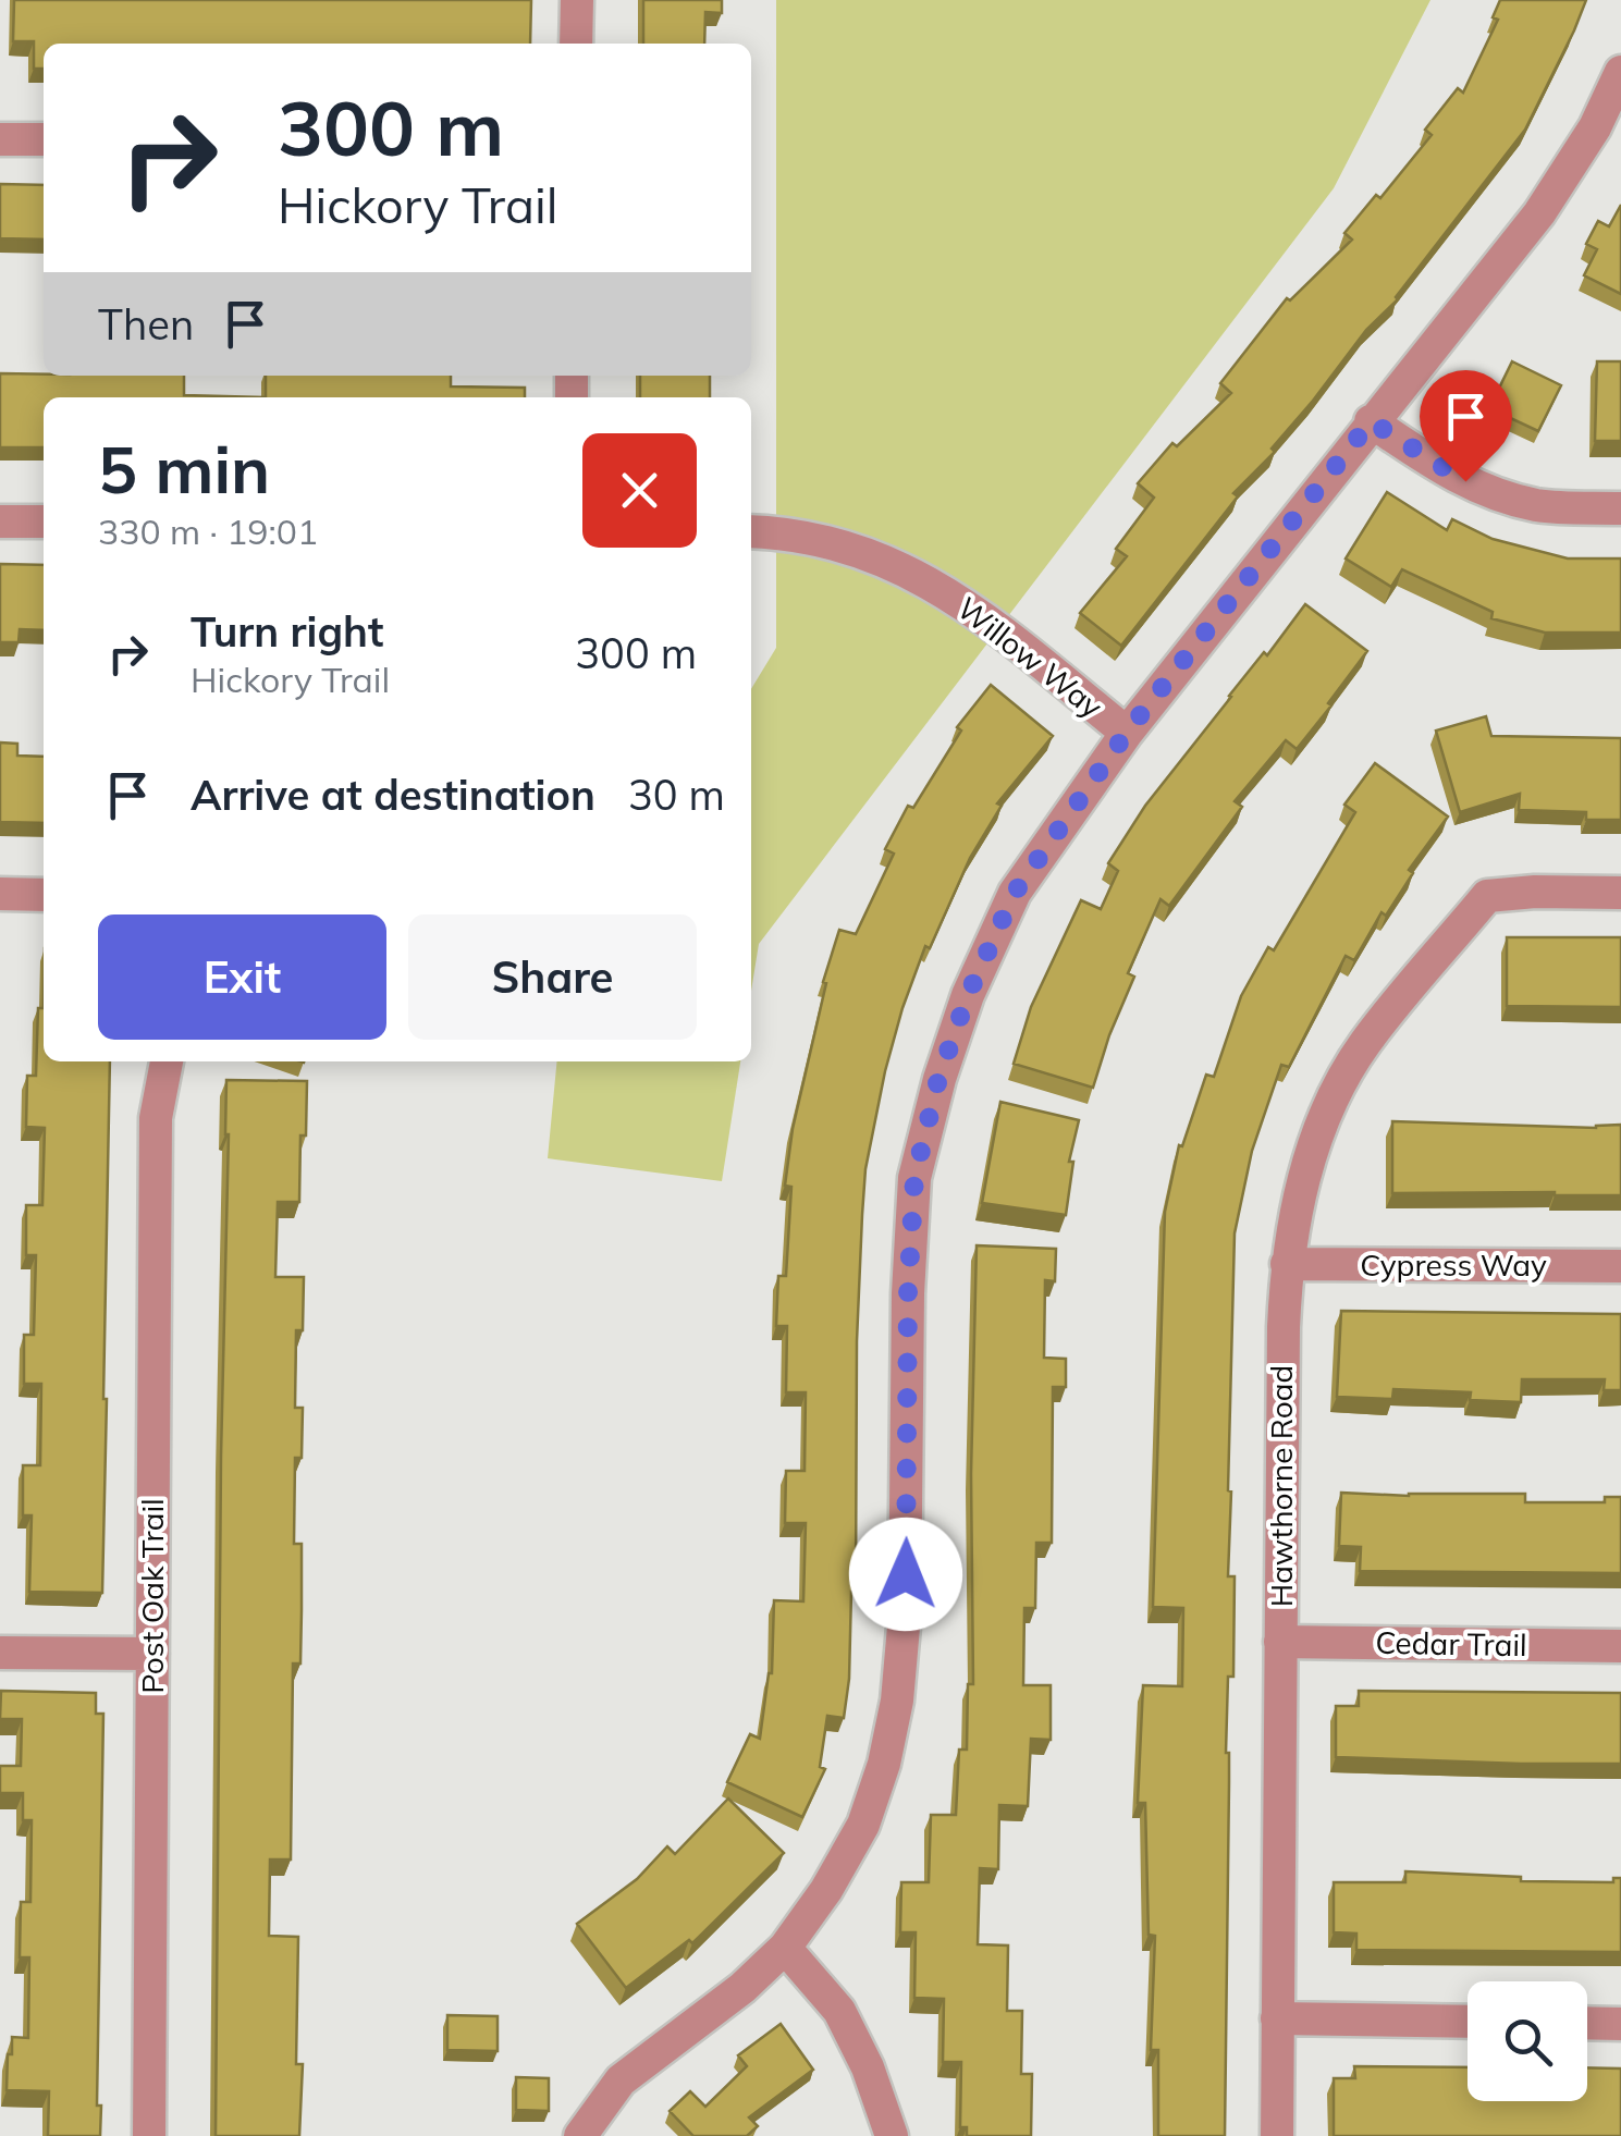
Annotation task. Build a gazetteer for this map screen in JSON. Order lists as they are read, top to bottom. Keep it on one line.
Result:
{"streets":{"street":["Willow Way","Cypress Way","Hawthorne Road","Post Oak Trail","Cedar Trail"]},"crossings":[["Cypress Way","Hawthorne Road"],["Hawthorne Road","Cedar Trail"]],"page":{"turn":["300 m","Hickory Trail"],"then":"Then","heading":["5 min","330 m · 19:01"],"list":[{"name":"Turn right","note":"Hickory Trail","value":"300 m"},{"name":"Arrive at destination","value":"30 m"}],"buttons":["Exit","Share"]}}
